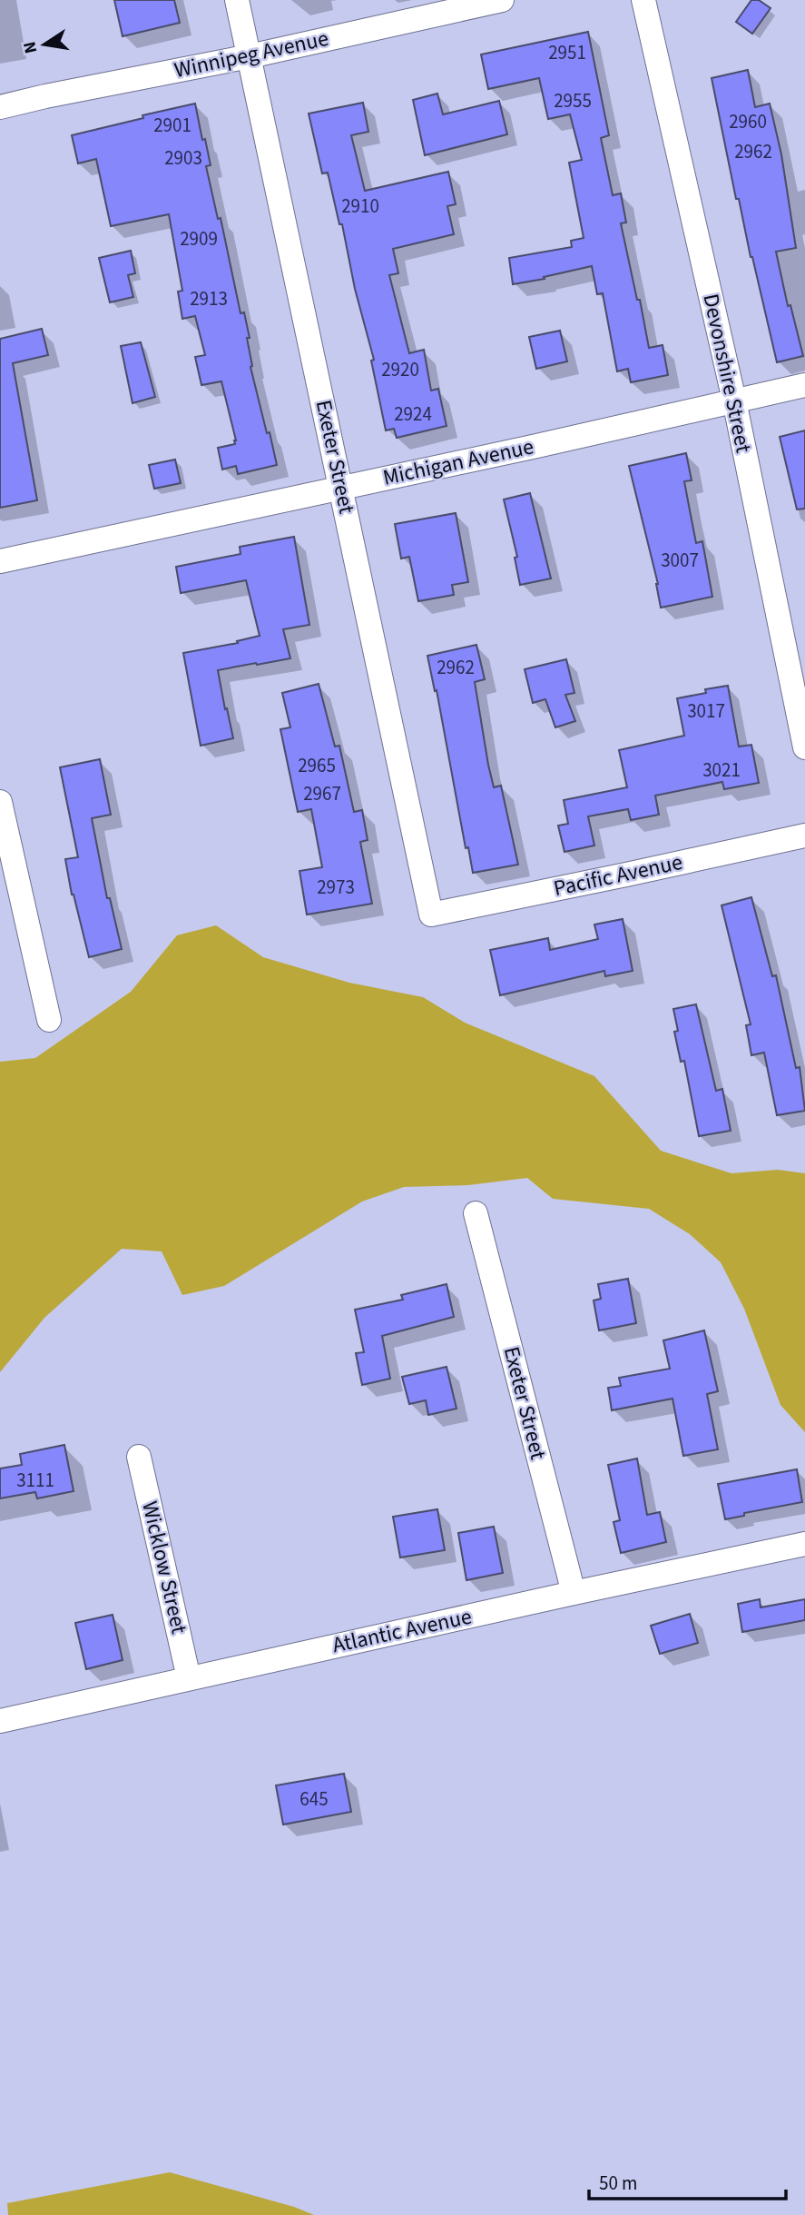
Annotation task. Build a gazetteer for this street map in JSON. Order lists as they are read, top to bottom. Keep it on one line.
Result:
{"streets":{"street":["Winnipeg Avenue","Devonshire Street","Exeter Street","Michigan Avenue","Pacific Avenue","Wicklow Street","Atlantic Avenue"]},"crossings":[["Winnipeg Avenue","Exeter Street"],["Devonshire Street","Michigan Avenue"],["Exeter Street","Michigan Avenue"],["Exeter Street","Pacific Avenue"],["Exeter Street","Atlantic Avenue"],["Wicklow Street","Atlantic Avenue"]],"house_numbers":["2951","2955","2960","2901","2962","2903","2910","2909","2913","2920","2924","3007","2962","3017","2965","3021","2967","2973","3111","645"],"scale_bar":"50 m","north":"left"}
